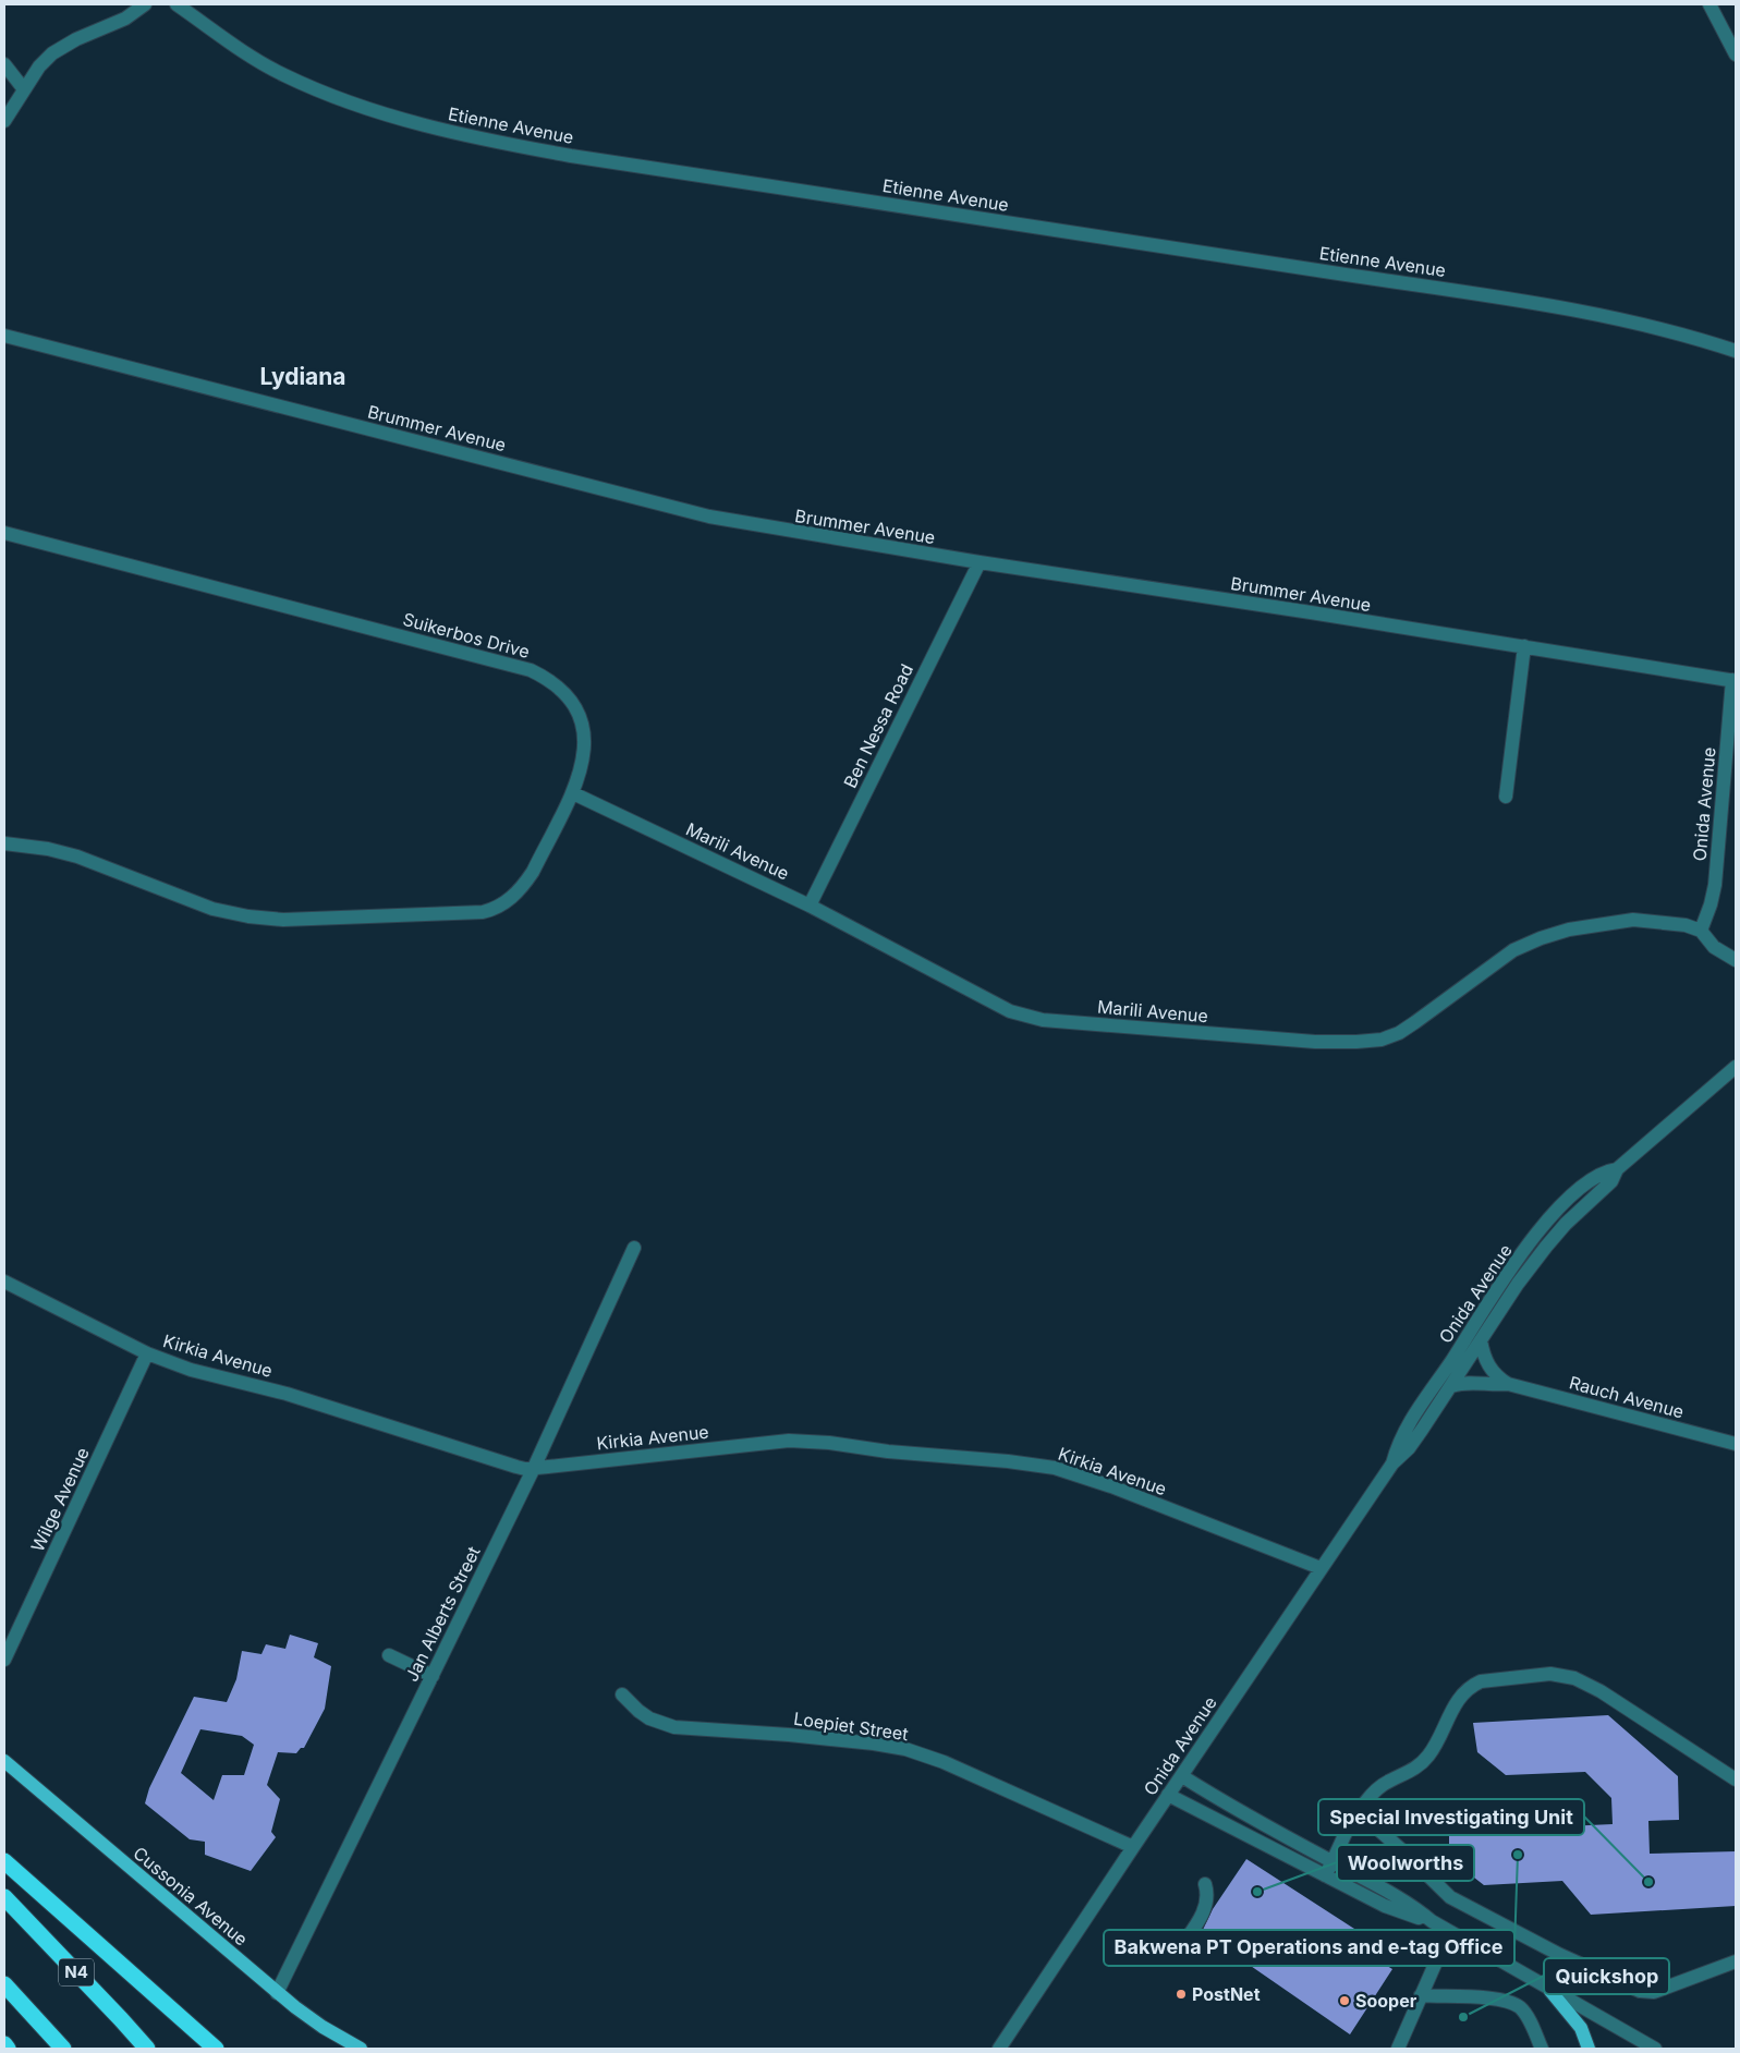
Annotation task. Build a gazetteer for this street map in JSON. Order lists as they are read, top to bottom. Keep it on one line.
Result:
{"streets":{"highway":["N4"],"main road":["Cussonia Avenue"],"street":["Etienne Avenue","Brummer Avenue","Suikerbos Drive","Ben Nessa Road","Onida Avenue","Marili Avenue","Kirkia Avenue","Rauch Avenue","Wilge Avenue","Jan Alberts Street","Loepiet Street"]},"crossings":[["Brummer Avenue","Ben Nessa Road"],["Brummer Avenue","Onida Avenue"],["Suikerbos Drive","Marili Avenue"],["Ben Nessa Road","Marili Avenue"],["Onida Avenue","Marili Avenue"],["Onida Avenue","Kirkia Avenue"],["Onida Avenue","Rauch Avenue"],["Onida Avenue","Loepiet Street"],["Kirkia Avenue","Wilge Avenue"],["Kirkia Avenue","Jan Alberts Street"],["Jan Alberts Street","Cussonia Avenue"]],"districts":["Lydiana"],"places":["Bakwena PT Operations and e-tag Office","Special Investigating Unit","Woolworths","PostNet","Sooper","Quickshop"]}
